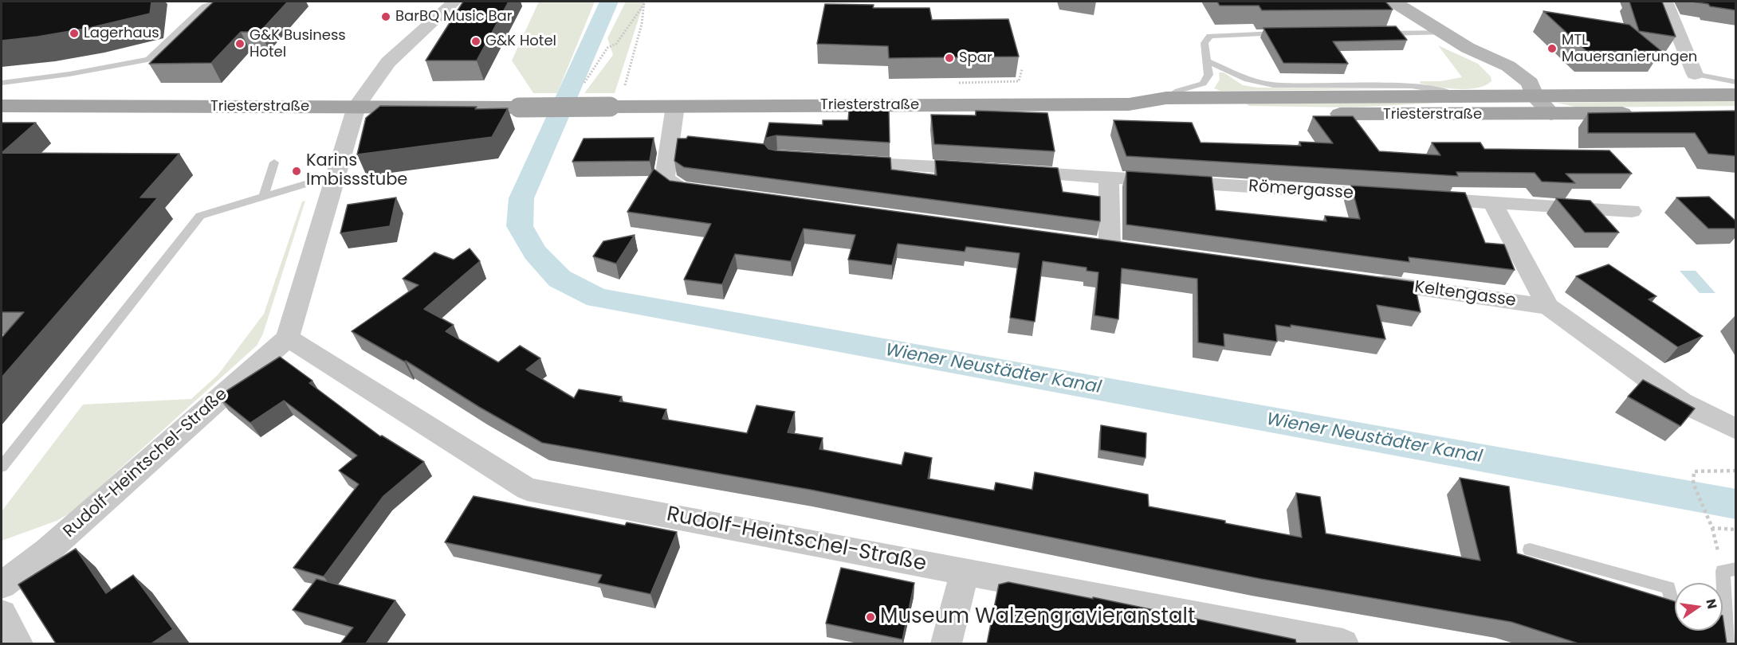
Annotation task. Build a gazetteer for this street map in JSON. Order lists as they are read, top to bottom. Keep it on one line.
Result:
{"streets":{"main road":["Triesterstraße"],"street":["Römergasse","Keltengasse","Rudolf-Heintschel-Straße"]},"water":["Wiener Neustädter Kanal"],"places":["BarBQ Music Bar","Lagerhaus","G&K Hotel","G&K Business Hotel","MTL Mauersanierungen","Spar","Karins Imbissstube","Museum Walzengravieranstalt"],"north":"right"}
